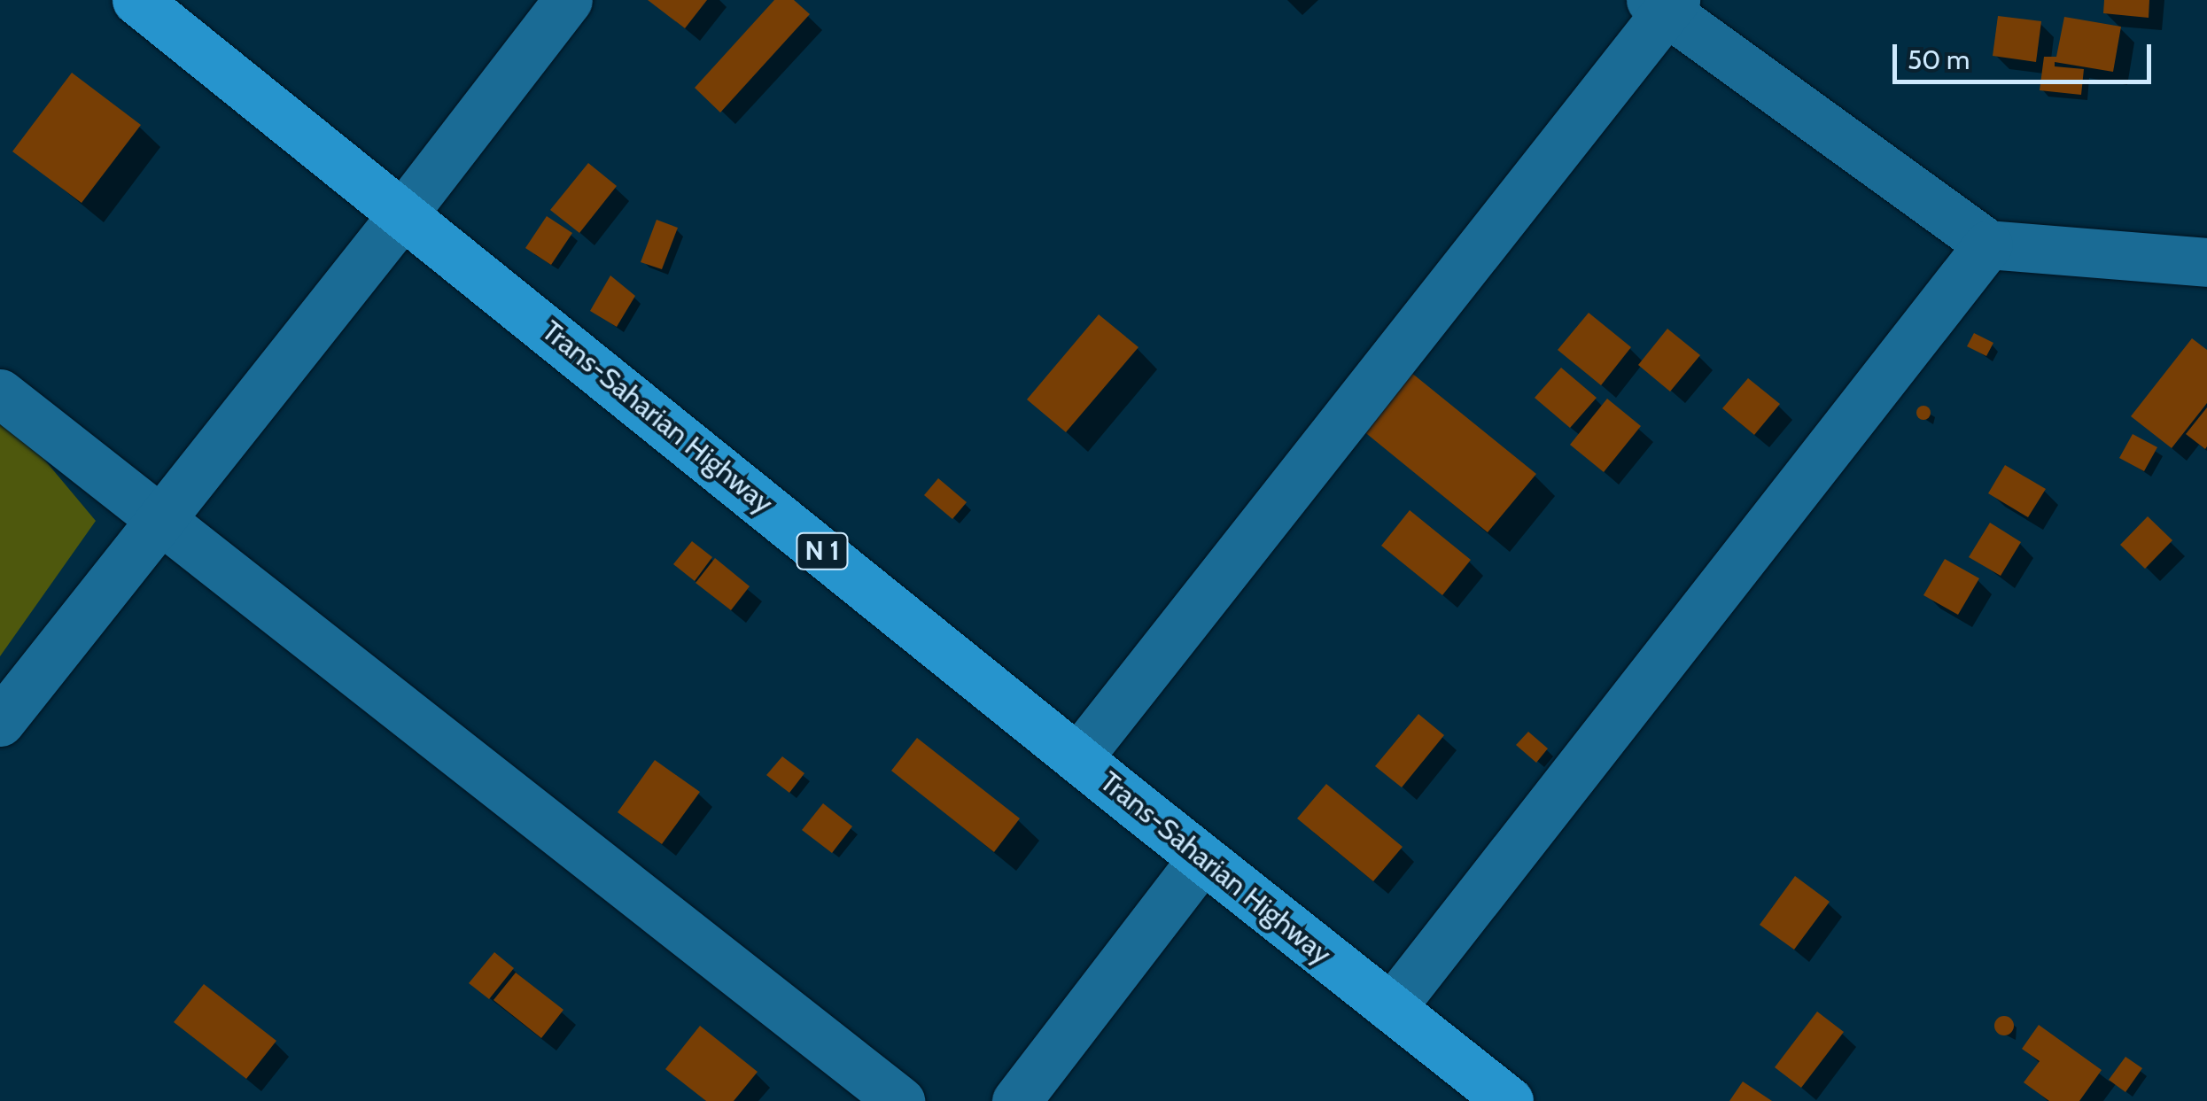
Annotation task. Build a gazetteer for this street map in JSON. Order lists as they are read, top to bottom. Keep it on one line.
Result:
{"streets":{"highway":["Trans-Saharian Highway","N 1"]},"scale_bar":"50 m"}
